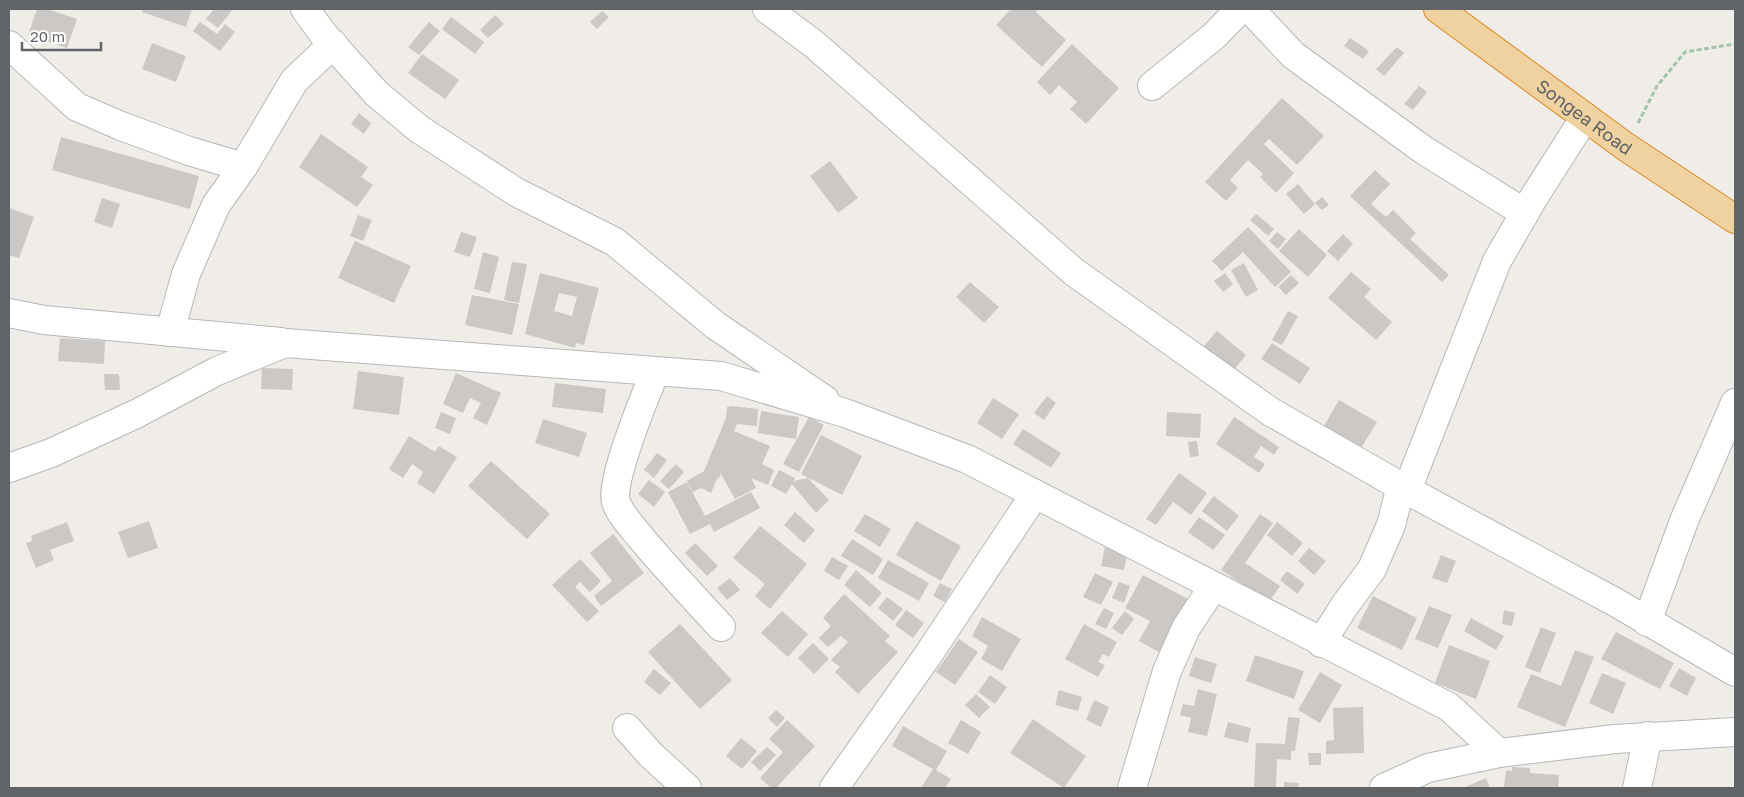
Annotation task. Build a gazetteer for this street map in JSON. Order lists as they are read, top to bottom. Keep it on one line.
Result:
{"streets":{"highway":["Songea Road"]},"scale_bar":"20 m"}
